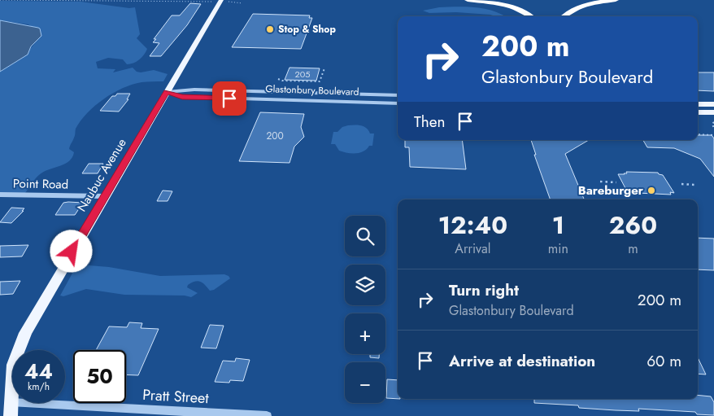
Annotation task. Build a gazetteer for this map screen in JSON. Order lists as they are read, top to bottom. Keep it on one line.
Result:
{"streets":{"main road":["Naubuc Avenue"],"street":["Glastonbury Boulevard","Point Road","Pratt Street"]},"crossings":[["Glastonbury Boulevard","Naubuc Avenue"],["Naubuc Avenue","Point Road"],["Naubuc Avenue","Pratt Street"]],"places":["Stop & Shop","Bareburger"],"house_numbers":["205","200"],"page":{"turn":["200 m","Glastonbury Boulevard"],"then":"Then","eta":["12:40","Arrival","1","min","260","m"],"map_buttons":["+","−"],"list":[{"name":"Turn right","note":"Glastonbury Boulevard","value":"200 m"},{"name":"Arrive at destination","value":"60 m"}],"speed":"44 km/h","limit":"50"}}
